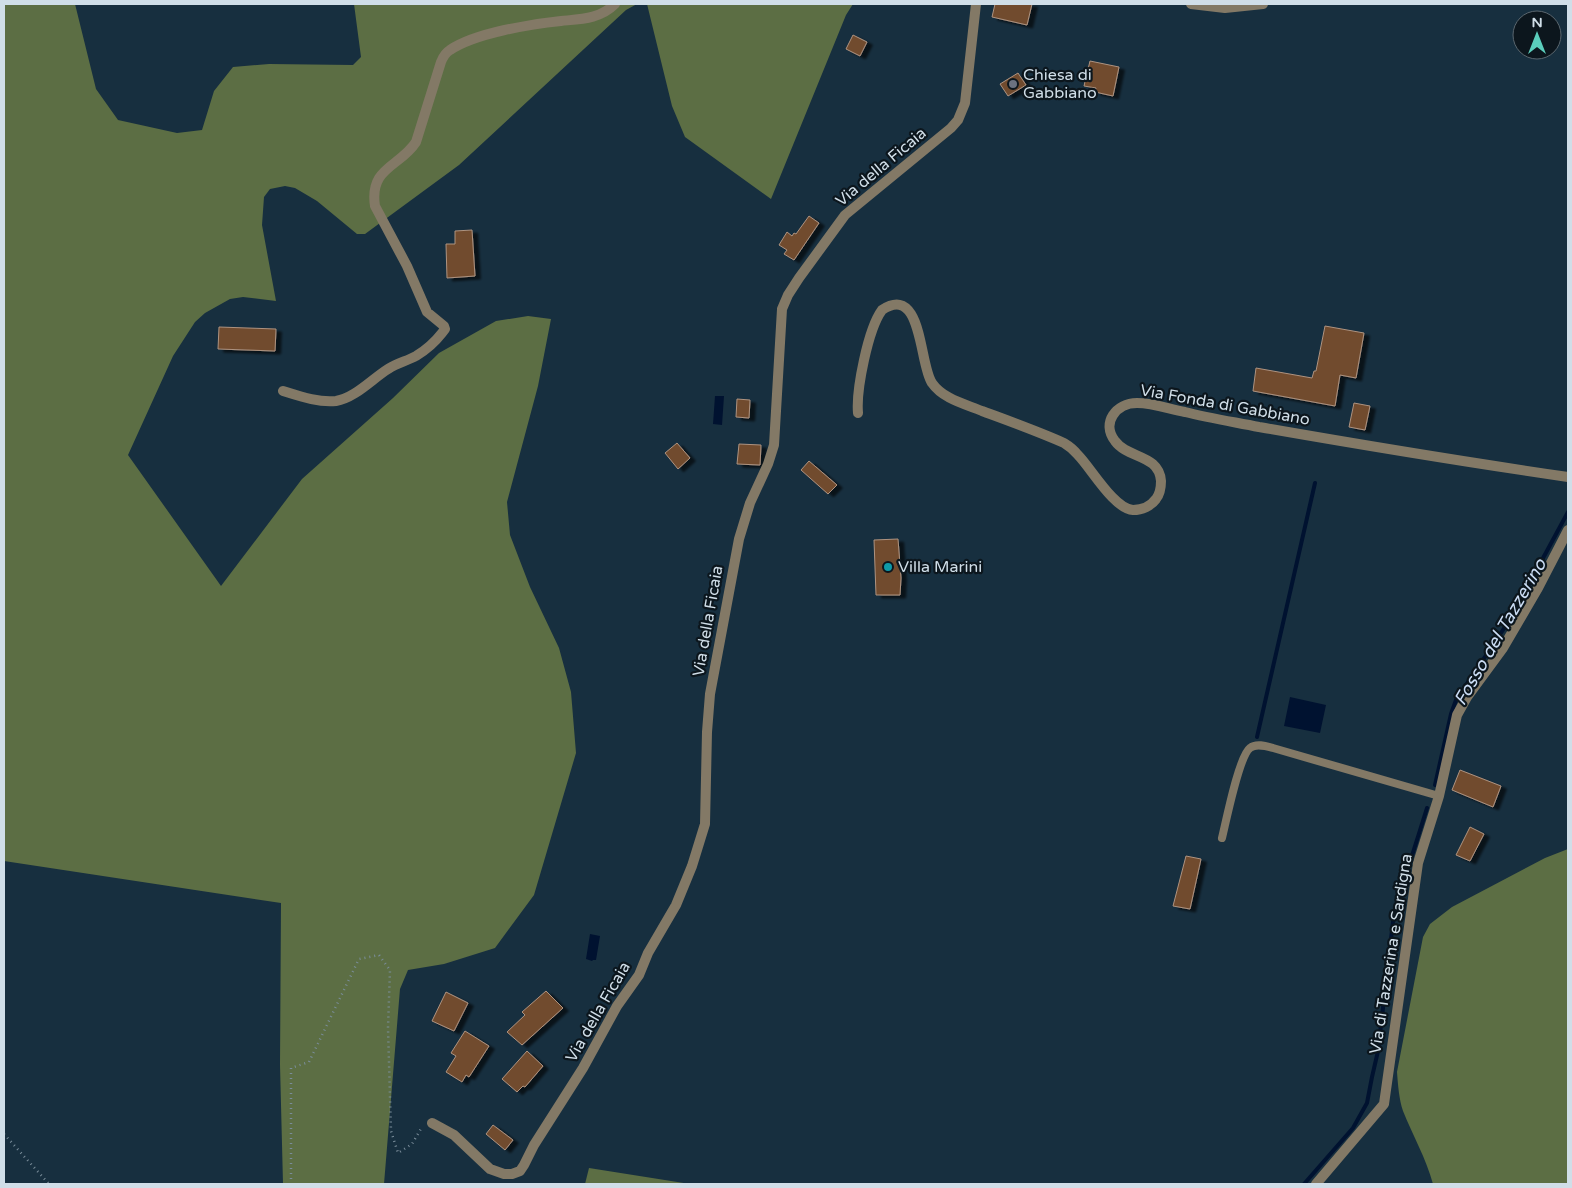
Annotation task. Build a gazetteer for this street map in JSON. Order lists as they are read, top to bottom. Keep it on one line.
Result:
{"streets":{"street":["Via della Ficaia","Via Fonda di Gabbiano","Via di Tazzerina e Sardigna"]},"water":["Fosso del Tazzerino"],"places":["Chiesa di Gabbiano","Villa Marini"],"north":"top"}
